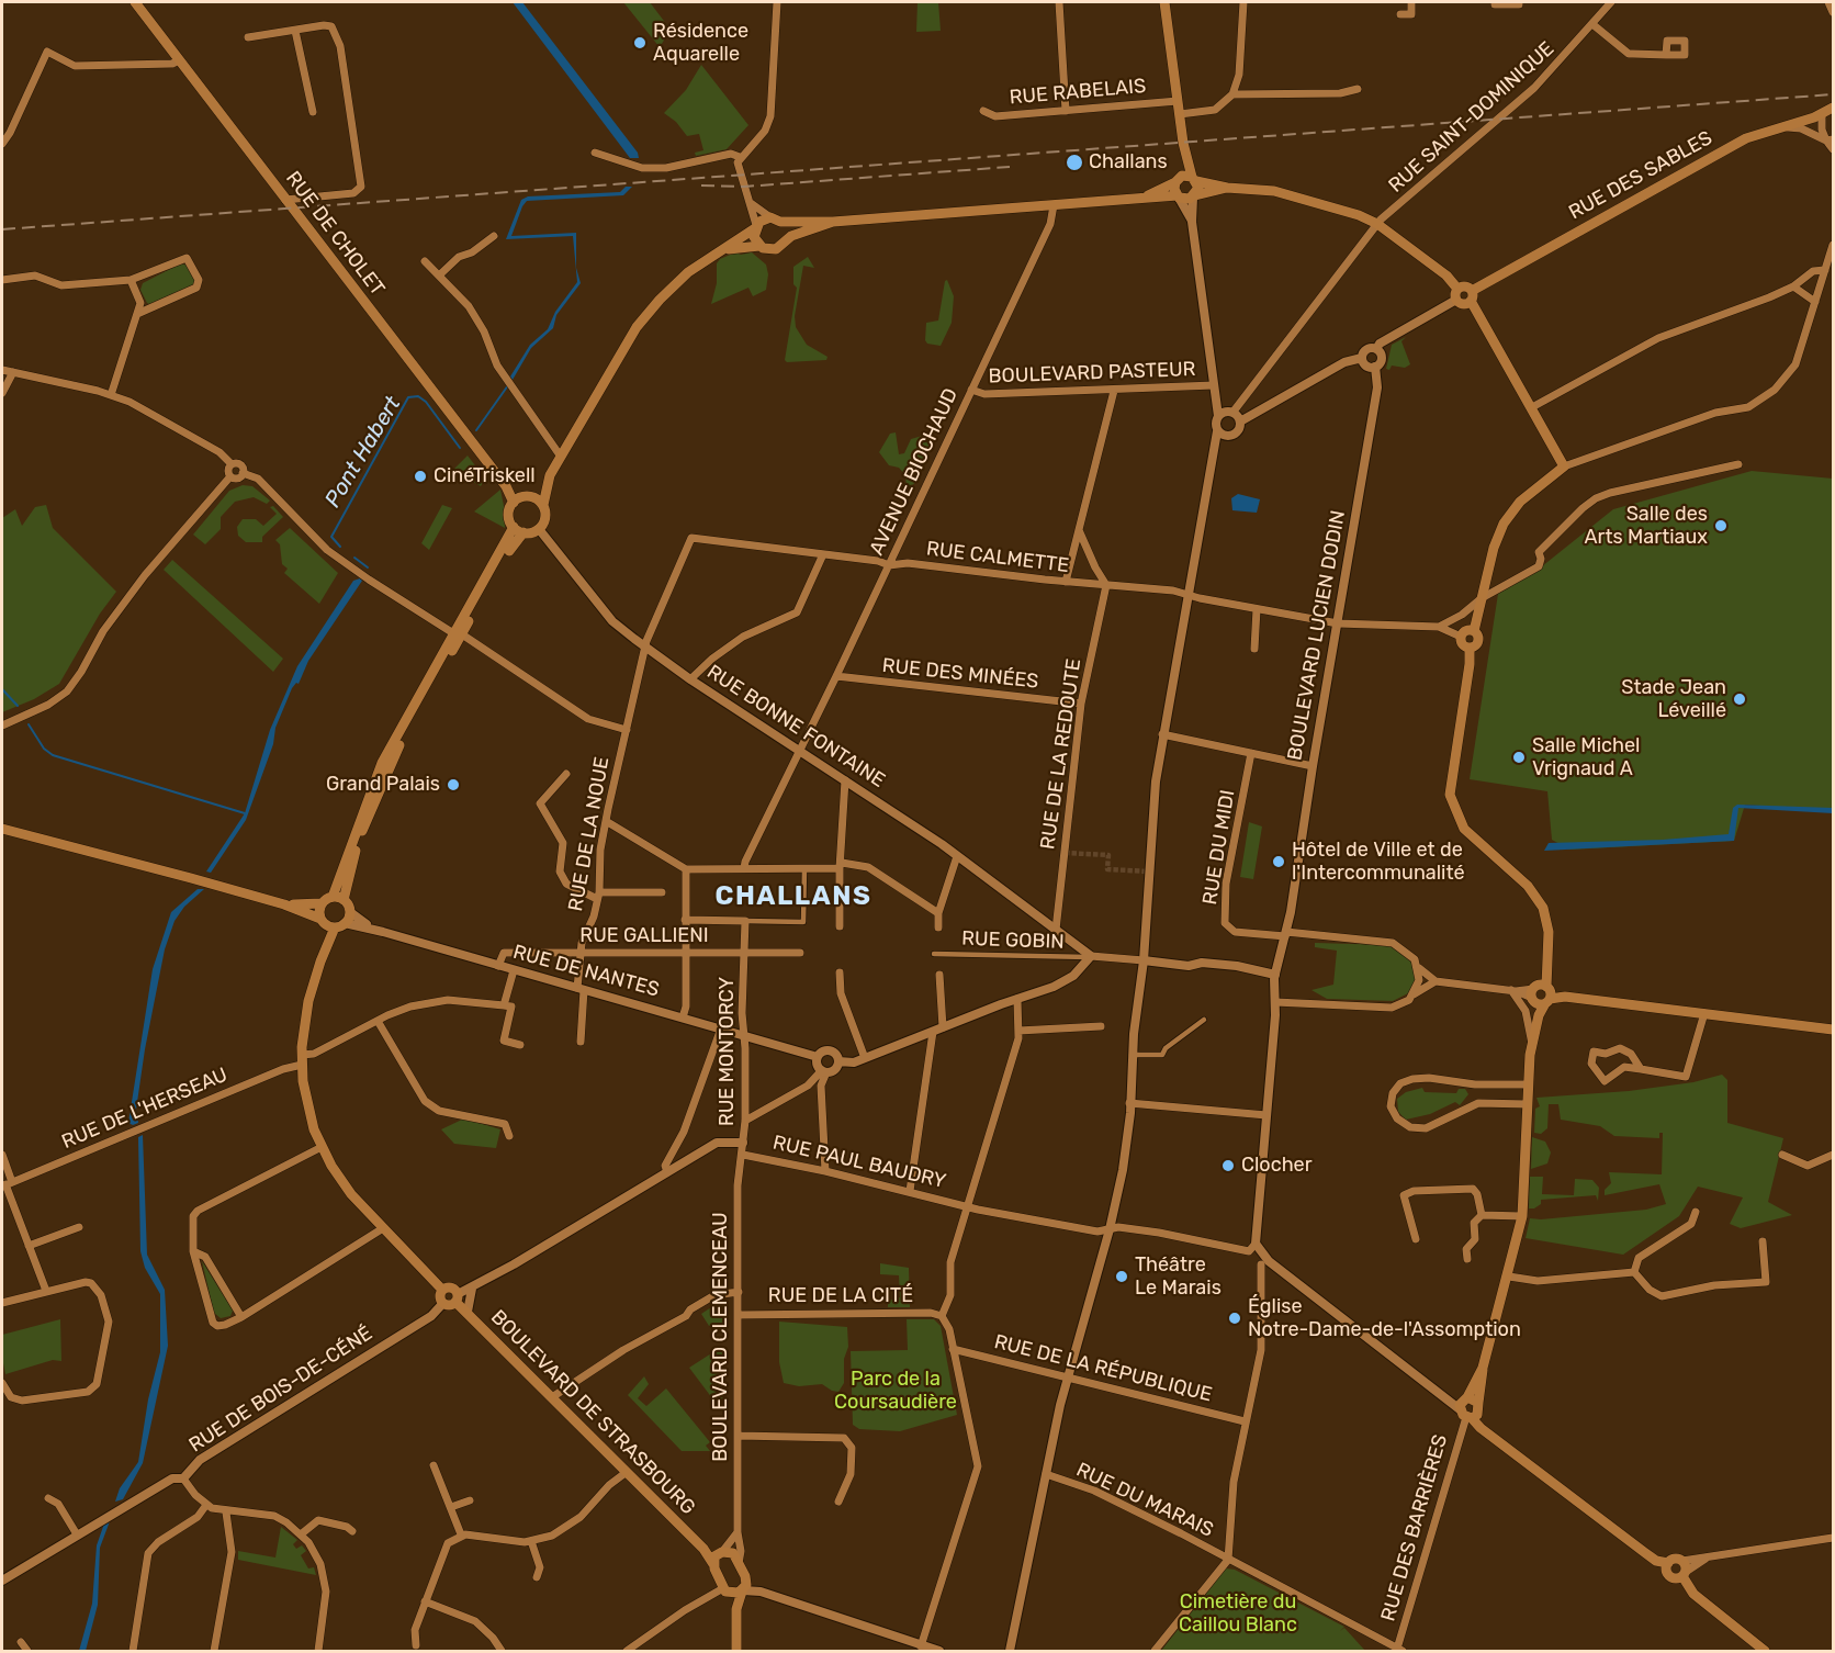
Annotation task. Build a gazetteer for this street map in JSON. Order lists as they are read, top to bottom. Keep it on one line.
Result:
{"streets":{"main road":["RUE DES SABLES","RUE DE CHOLET","RUE DE NANTES","BOULEVARD DE STRASBOURG"],"street":["RUE RABELAIS","RUE SAINT-DOMINIQUE","BOULEVARD PASTEUR","AVENUE BIOCHAUD","RUE CALMETTE","BOULEVARD LUCIEN DODIN","RUE DES MINÉES","RUE BONNE FONTAINE","RUE DE LA REDOUTE","RUE DE LA NOUE","RUE DU MIDI","RUE GALLIENI","RUE GOBIN","RUE MONTORCY","RUE DE L'HERSEAU","RUE PAUL BAUDRY","RUE DE LA CITÉ","BOULEVARD CLEMENCEAU","RUE DE LA RÉPUBLIQUE","RUE DE BOIS-DE-CÉNÉ","RUE DU MARAIS","RUE DES BARRIÈRES"]},"crossings":[["RUE DE CHOLET","RUE BONNE FONTAINE"],["BOULEVARD PASTEUR","AVENUE BIOCHAUD"],["AVENUE BIOCHAUD","RUE CALMETTE"],["AVENUE BIOCHAUD","RUE DES MINÉES"],["AVENUE BIOCHAUD","RUE BONNE FONTAINE"],["RUE CALMETTE","BOULEVARD LUCIEN DODIN"],["RUE CALMETTE","RUE DE LA REDOUTE"],["RUE CALMETTE","RUE DE LA NOUE"],["BOULEVARD LUCIEN DODIN","RUE DU MIDI"],["BOULEVARD LUCIEN DODIN","RUE PAUL BAUDRY"],["RUE DES MINÉES","RUE DE LA REDOUTE"],["RUE BONNE FONTAINE","RUE DE LA REDOUTE"],["RUE BONNE FONTAINE","RUE DE LA NOUE"],["RUE BONNE FONTAINE","RUE GOBIN"],["RUE DE LA NOUE","RUE GALLIENI"],["RUE DE LA NOUE","RUE DE NANTES"],["RUE GALLIENI","RUE DE NANTES"],["RUE GALLIENI","RUE MONTORCY"],["RUE DE NANTES","RUE MONTORCY"],["RUE MONTORCY","BOULEVARD CLEMENCEAU"],["RUE PAUL BAUDRY","BOULEVARD CLEMENCEAU"],["RUE DE LA CITÉ","BOULEVARD CLEMENCEAU"],["RUE DE BOIS-DE-CÉNÉ","BOULEVARD DE STRASBOURG"],["RUE DU MARAIS","RUE DES BARRIÈRES"]],"districts":["CHALLANS"],"water":["Pont Habert"],"parks":["Parc de la Coursaudière","Cimetière du Caillou Blanc"],"places":["Résidence Aquarelle","Challans","CinéTriskell","Salle des Arts Martiaux","Stade Jean Léveillé","Salle Michel Vrignaud A","Grand Palais","Hôtel de Ville et de l'Intercommunalité","Clocher","Théâtre Le Marais","Église Notre-Dame-de-l'Assomption"]}
